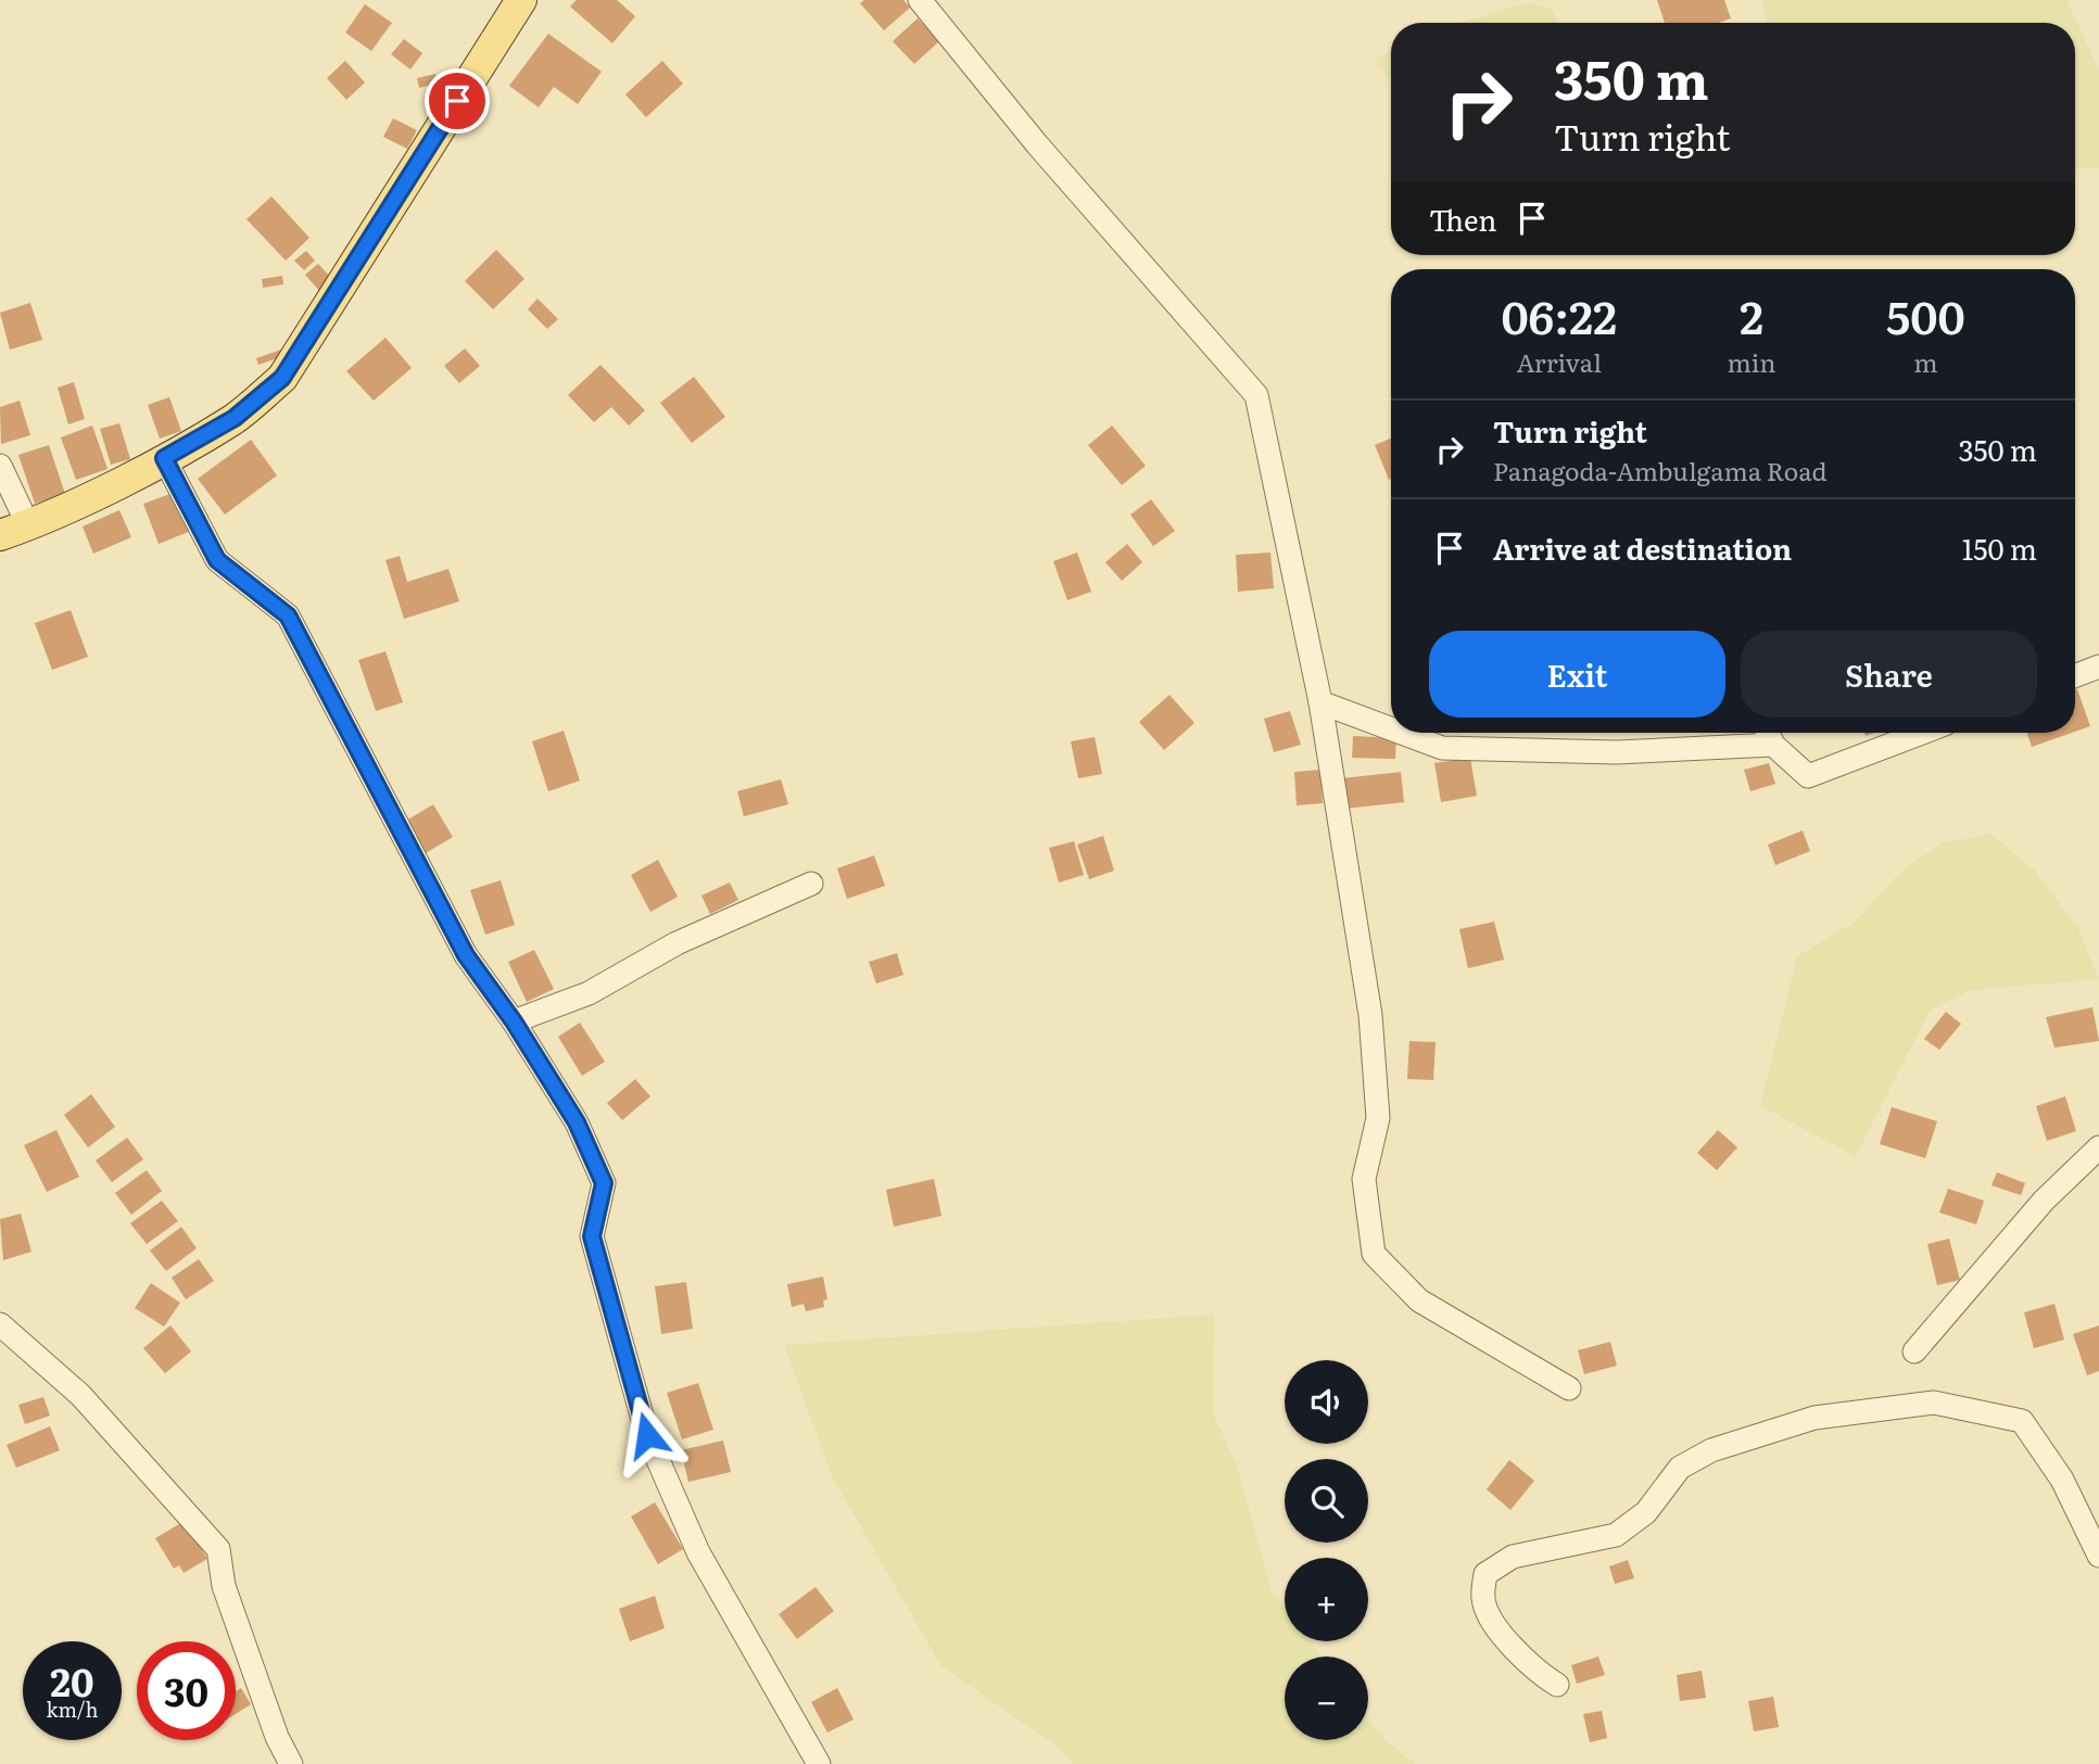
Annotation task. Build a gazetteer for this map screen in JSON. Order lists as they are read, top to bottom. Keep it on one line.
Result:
{"page":{"turn":["350 m","Turn right"],"then":"Then","eta":["06:22","Arrival","2","min","500","m"],"list":[{"name":"Turn right","note":"Panagoda-Ambulgama Road","value":"350 m"},{"name":"Arrive at destination","value":"150 m"}],"buttons":["Exit","Share"],"map_buttons":["+","−"],"speed":"20 km/h","limit":"30"}}
